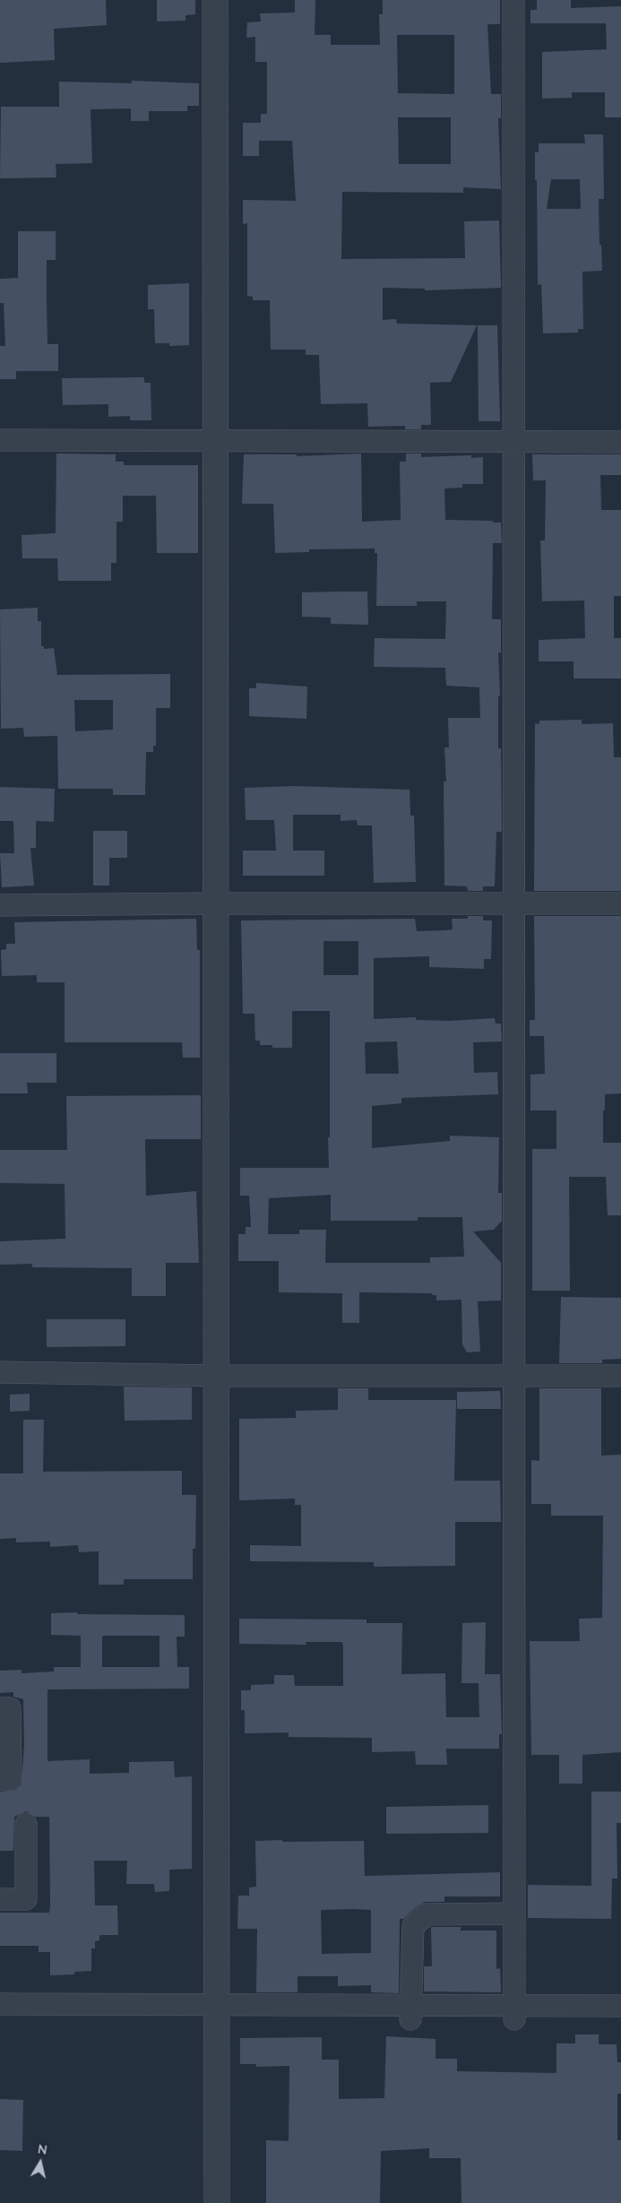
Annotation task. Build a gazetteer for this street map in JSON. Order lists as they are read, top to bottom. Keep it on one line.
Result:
{"north":"top"}
